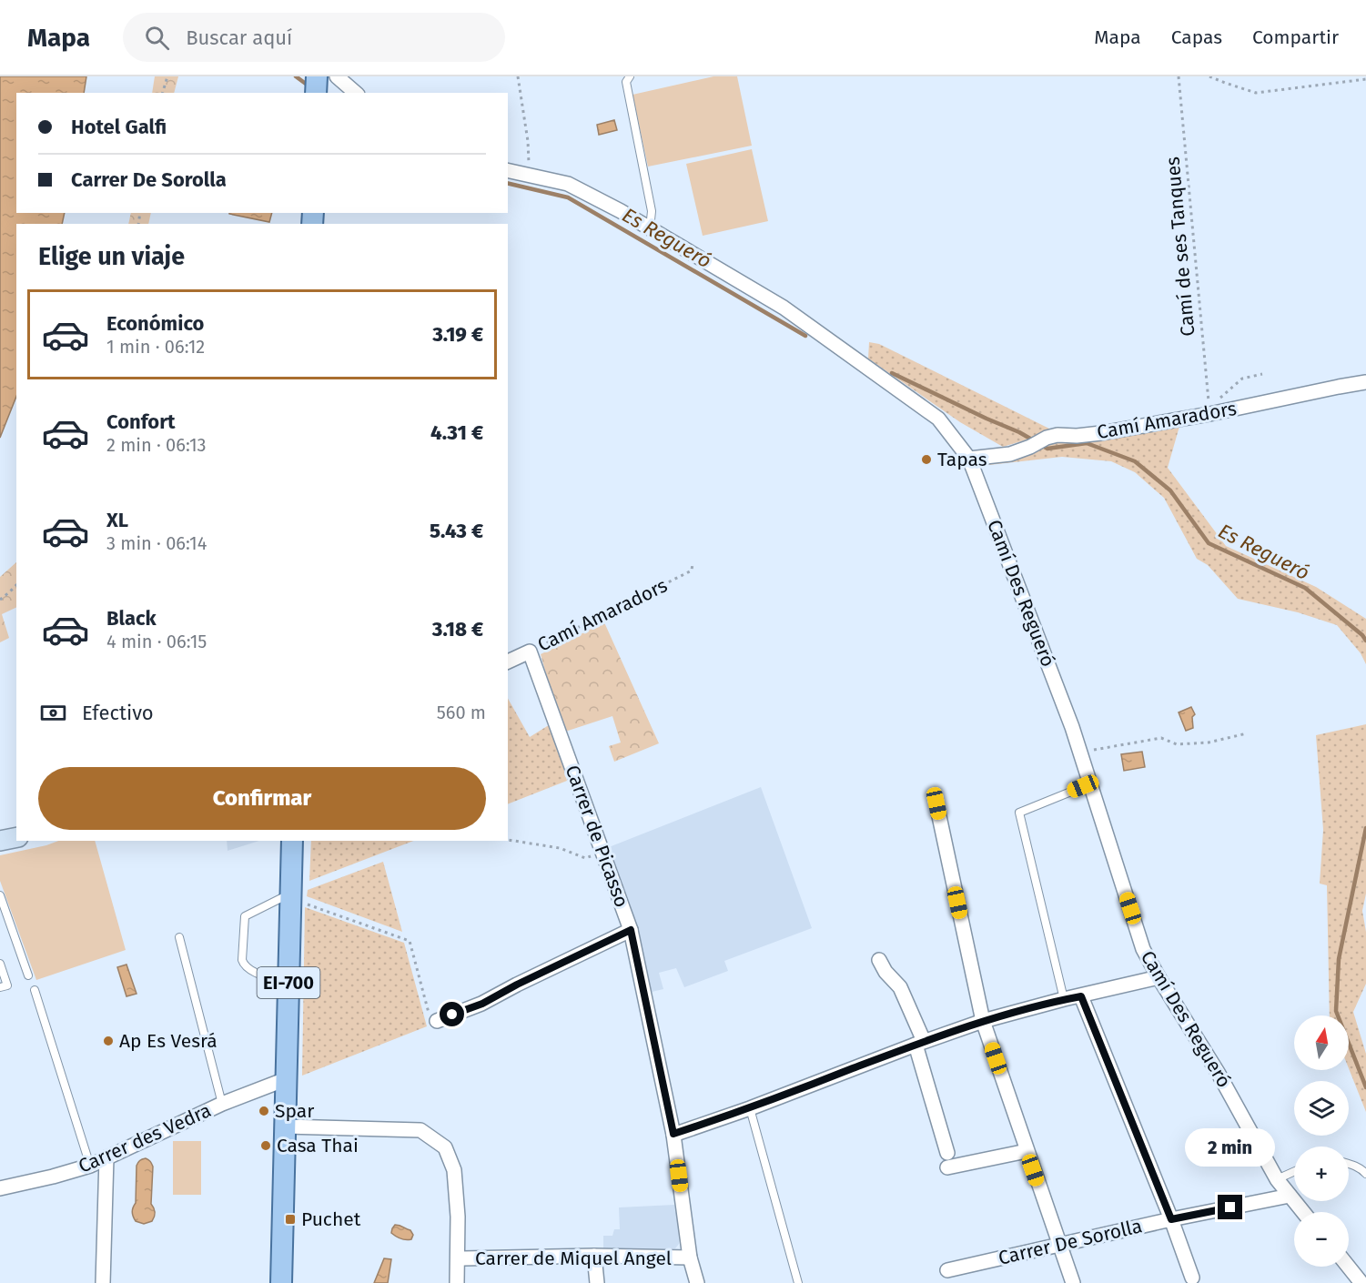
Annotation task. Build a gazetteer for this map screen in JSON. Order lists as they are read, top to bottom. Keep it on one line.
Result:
{"streets":{"main road":["EI-700"],"street":["Camí Amaradors","Camí Des Regueró","Carrer de Picasso","Carrer des Vedra","Carrer De Sorolla","Carrer de Miquel Angel"],"path":["Camí de ses Tanques"]},"crossings":[["Camí de ses Tanques","Camí Amaradors"],["Camí Amaradors","Camí Des Regueró"],["Camí Amaradors","Carrer de Picasso"],["Camí Des Regueró","Carrer De Sorolla"],["Carrer de Picasso","Carrer de Miquel Angel"],["EI-700","Carrer des Vedra"]],"water":["Es Regueró"],"places":{"other":["Tapas","Ap Es Vesrá","Spar","Casa Thai"],"transit":["Puchet"]},"north":"top","page":{"header":"Mapa","search":"Buscar aquí","nav":["Mapa","Capas","Compartir"],"banner":["Hotel Galfi","Carrer De Sorolla"],"heading":"Elige un viaje","list":[{"name":"Económico","note":"1 min · 06:12","value":"3.19 €"},{"name":"Confort","note":"2 min · 06:13","value":"4.31 €"},{"name":"XL","note":"3 min · 06:14","value":"5.43 €"},{"name":"Black","note":"4 min · 06:15","value":"3.18 €"}],"pay":["Efectivo","560 m"],"buttons":"Confirmar","map_buttons":["+","−"],"bubble":"2 min"}}
